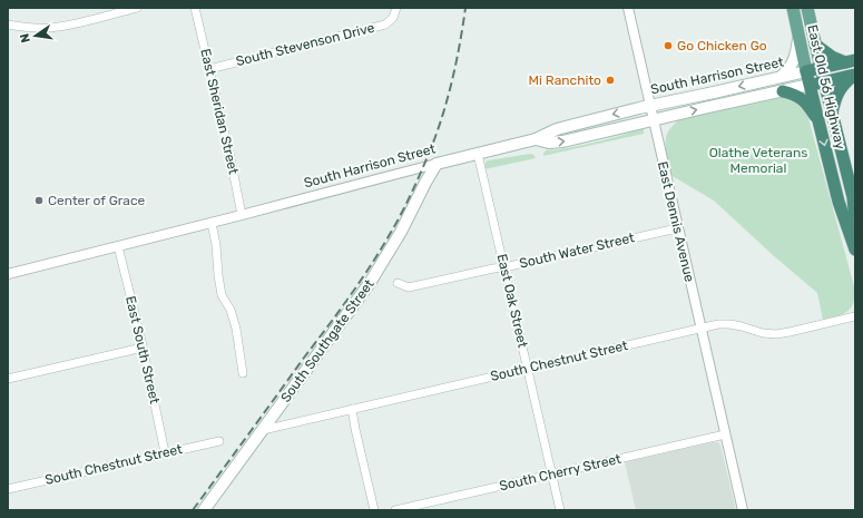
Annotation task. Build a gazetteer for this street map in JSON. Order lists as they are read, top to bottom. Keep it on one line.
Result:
{"streets":{"highway":["South Harrison Street","East Old 56 Highway"],"main road":["South Southgate Street"],"street":["South Stevenson Drive","East Sheridan Street","East Dennis Avenue","South Water Street","East Oak Street","East South Street","South Chestnut Street","South Cherry Street"]},"crossings":[["South Stevenson Drive","East Sheridan Street"],["South Harrison Street","East Old 56 Highway"],["South Harrison Street","East Sheridan Street"],["South Harrison Street","East Dennis Avenue"],["South Harrison Street","East Oak Street"],["South Harrison Street","South Southgate Street"],["South Harrison Street","East South Street"],["East Dennis Avenue","South Water Street"],["East Dennis Avenue","South Chestnut Street"],["East Dennis Avenue","South Cherry Street"],["South Water Street","East Oak Street"],["East Oak Street","South Chestnut Street"],["East Oak Street","South Cherry Street"],["South Southgate Street","South Chestnut Street"],["East South Street","South Chestnut Street"]],"parks":["Olathe Veterans Memorial"],"places":["Go Chicken Go","Mi Ranchito","Center of Grace"],"north":"left"}
